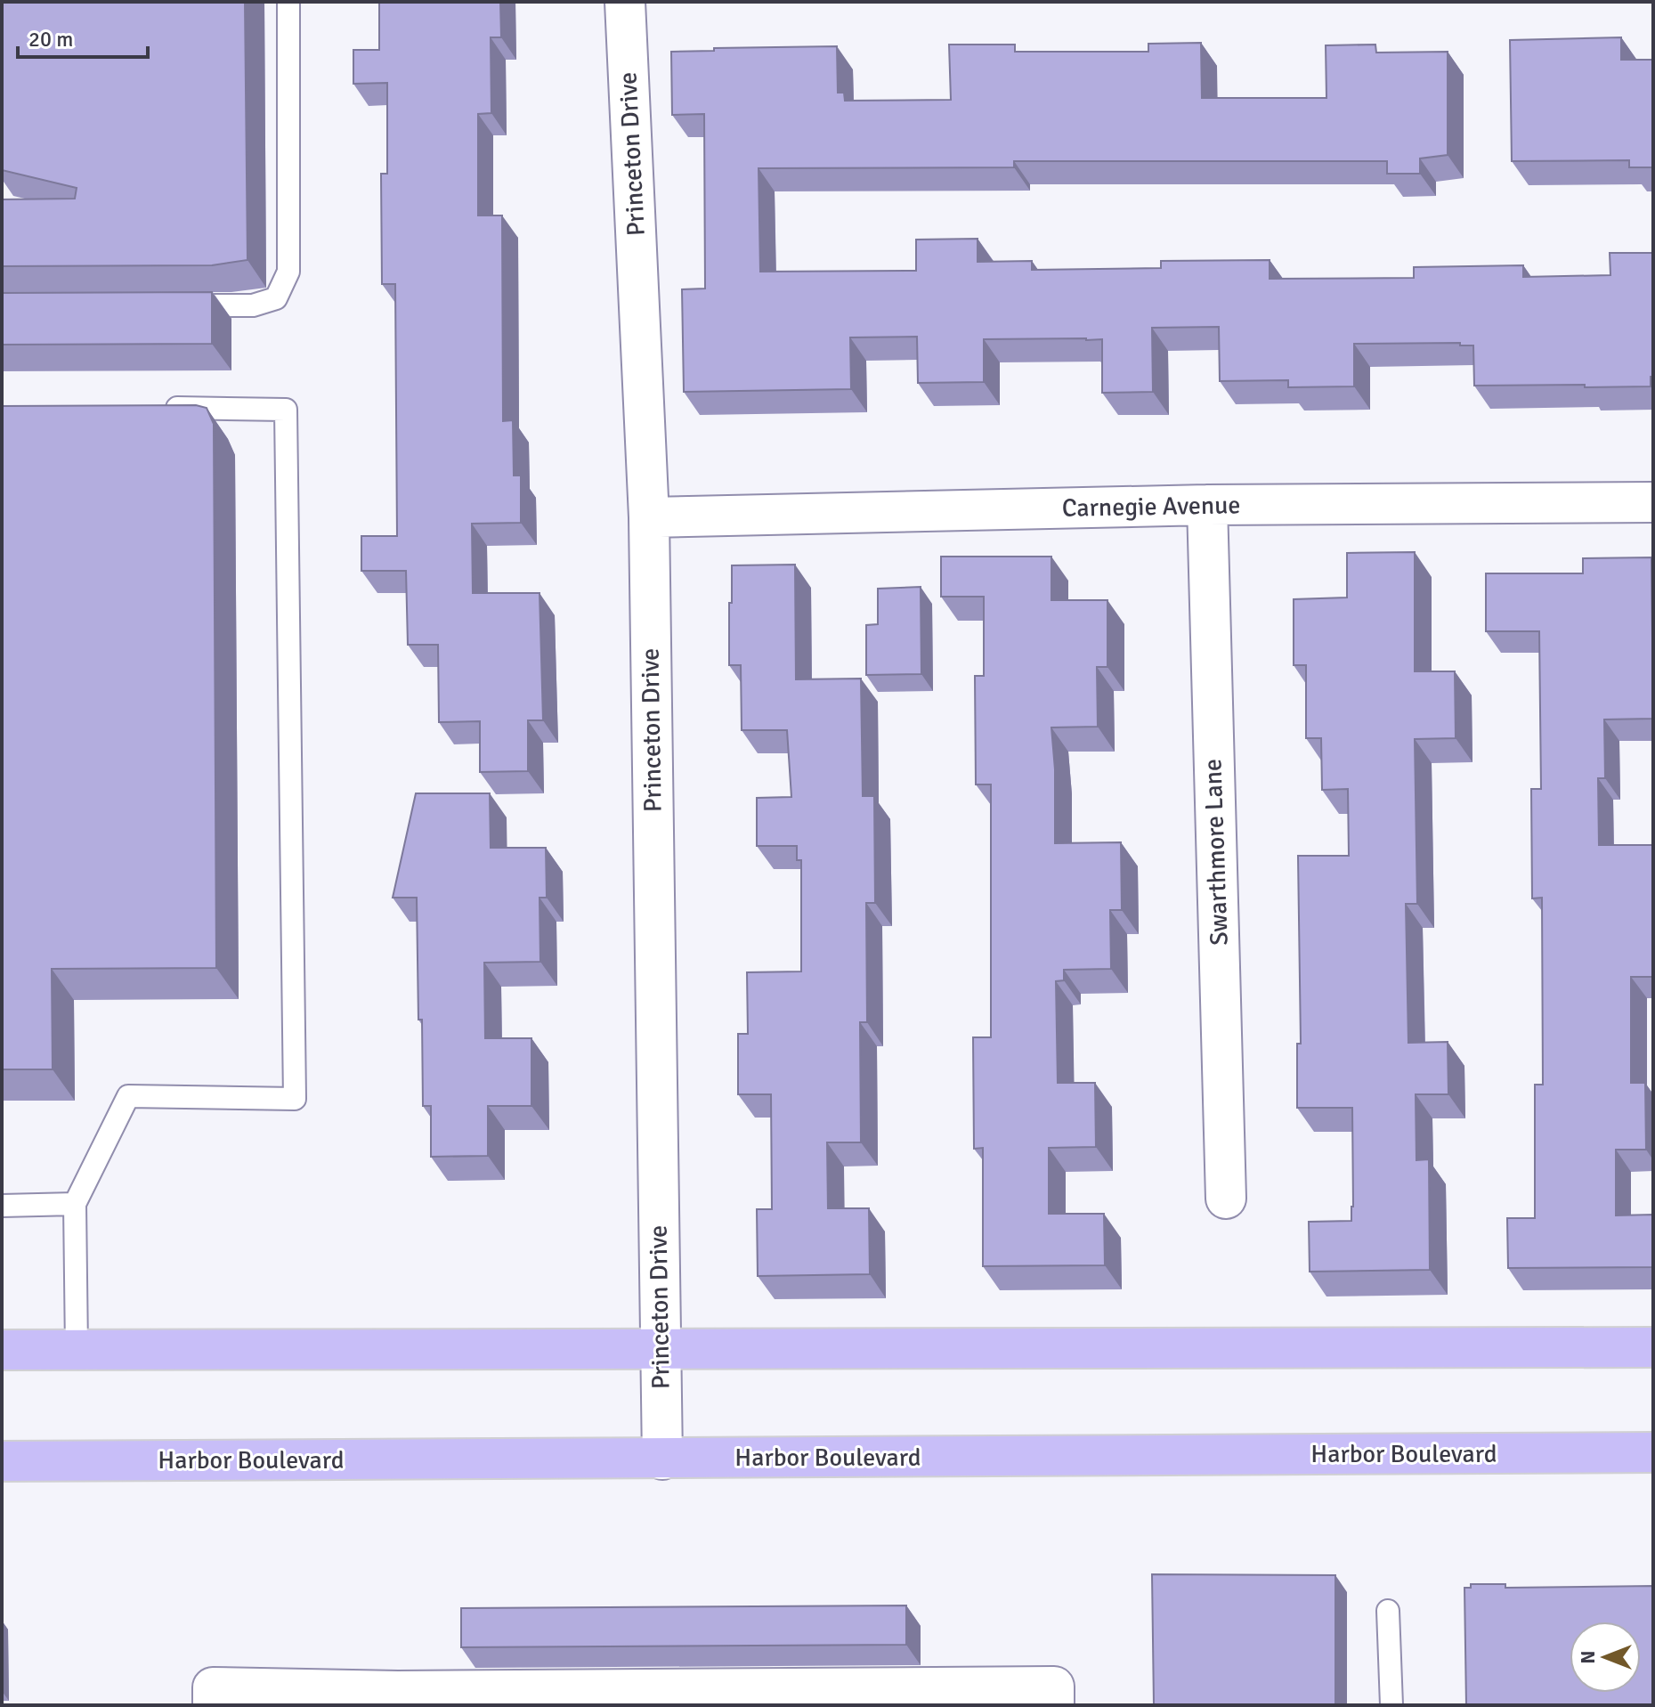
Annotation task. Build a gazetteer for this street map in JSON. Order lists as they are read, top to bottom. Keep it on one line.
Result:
{"streets":{"main road":["Harbor Boulevard"],"street":["Princeton Drive","Carnegie Avenue","Swarthmore Lane"]},"crossings":[["Princeton Drive","Carnegie Avenue"],["Princeton Drive","Harbor Boulevard"],["Carnegie Avenue","Swarthmore Lane"]],"scale_bar":"20 m","north":"left"}
